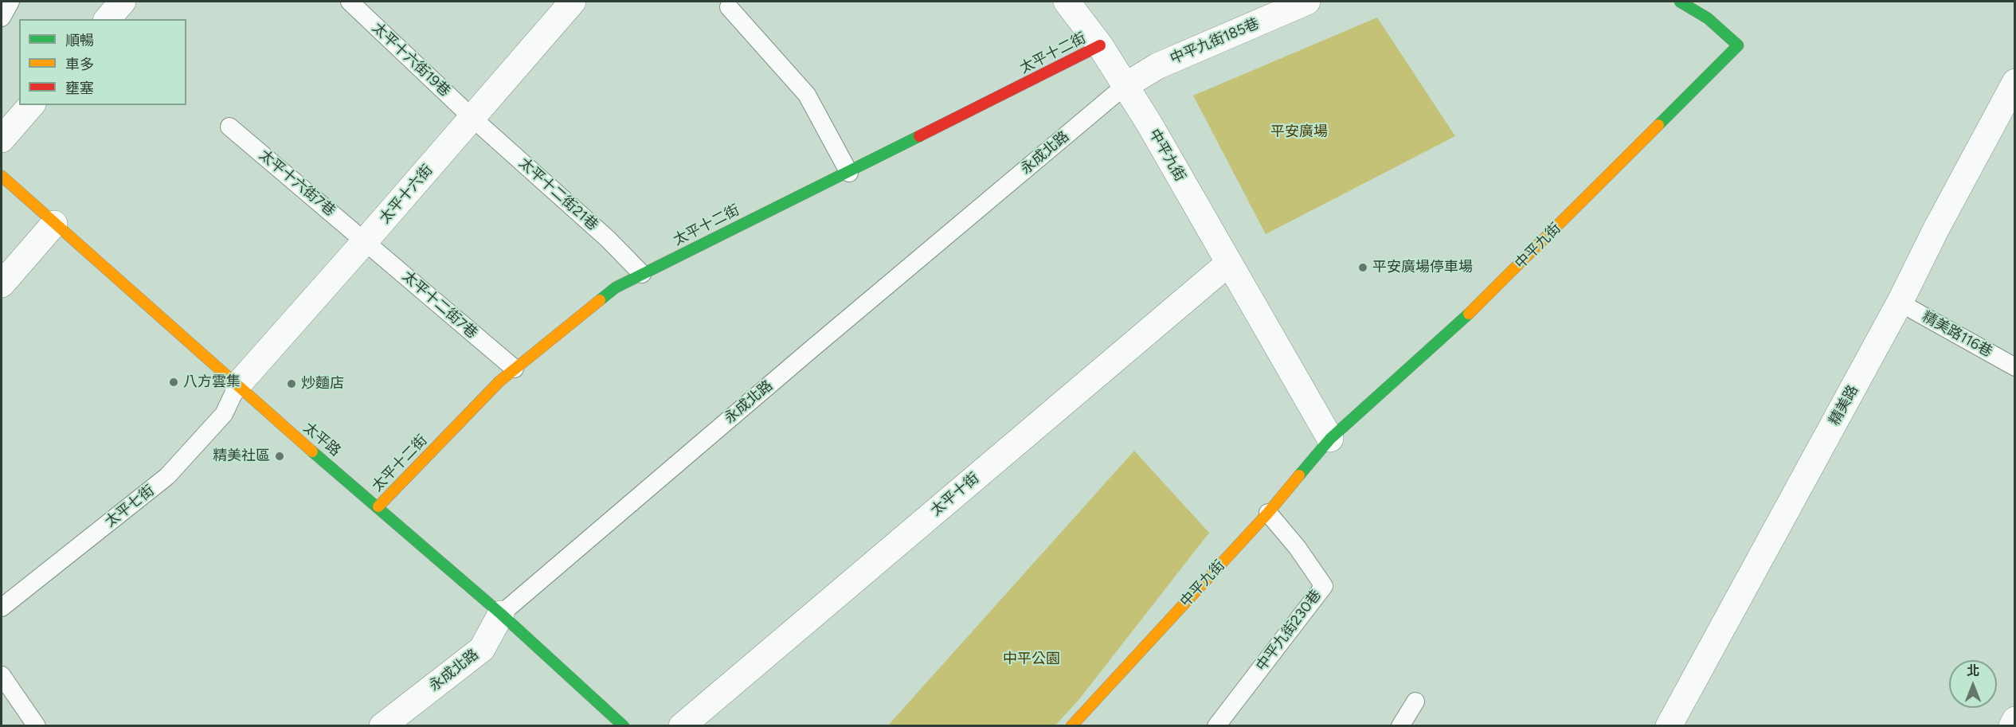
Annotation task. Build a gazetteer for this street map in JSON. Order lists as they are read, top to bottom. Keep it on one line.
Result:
{"streets":{"street":["中平九街185巷","太平十二街","永成北路","中平九街","太平十六街","精美路","太平路","太平十街"],"lane":["太平十六街19巷","太平十六街7巷","太平十二街21巷","太平十二街7巷","精美路116巷","太平七街","中平九街230巷"]},"crossings":[["中平九街185巷","永成北路"],["中平九街185巷","中平九街"],["太平十二街","中平九街"],["太平十二街","太平十二街21巷"],["太平十二街","太平十二街7巷"],["太平十二街","太平路"],["太平十六街19巷","太平十六街"],["太平十六街19巷","太平十二街21巷"],["永成北路","中平九街"],["永成北路","太平路"],["中平九街","太平十街"],["中平九街","中平九街230巷"],["太平十六街7巷","太平十六街"],["太平十六街7巷","太平十二街7巷"],["太平十六街","太平十二街21巷"],["太平十六街","太平十二街7巷"],["太平十六街","太平路"],["太平十六街","太平七街"],["精美路116巷","精美路"],["太平路","太平七街"]],"parks":["平安廣場","中平公園"],"places":["平安廣場停車場","八方雲集","炒麵店","精美社區"],"legend":["順暢","車多","壅塞"],"north":"top"}
